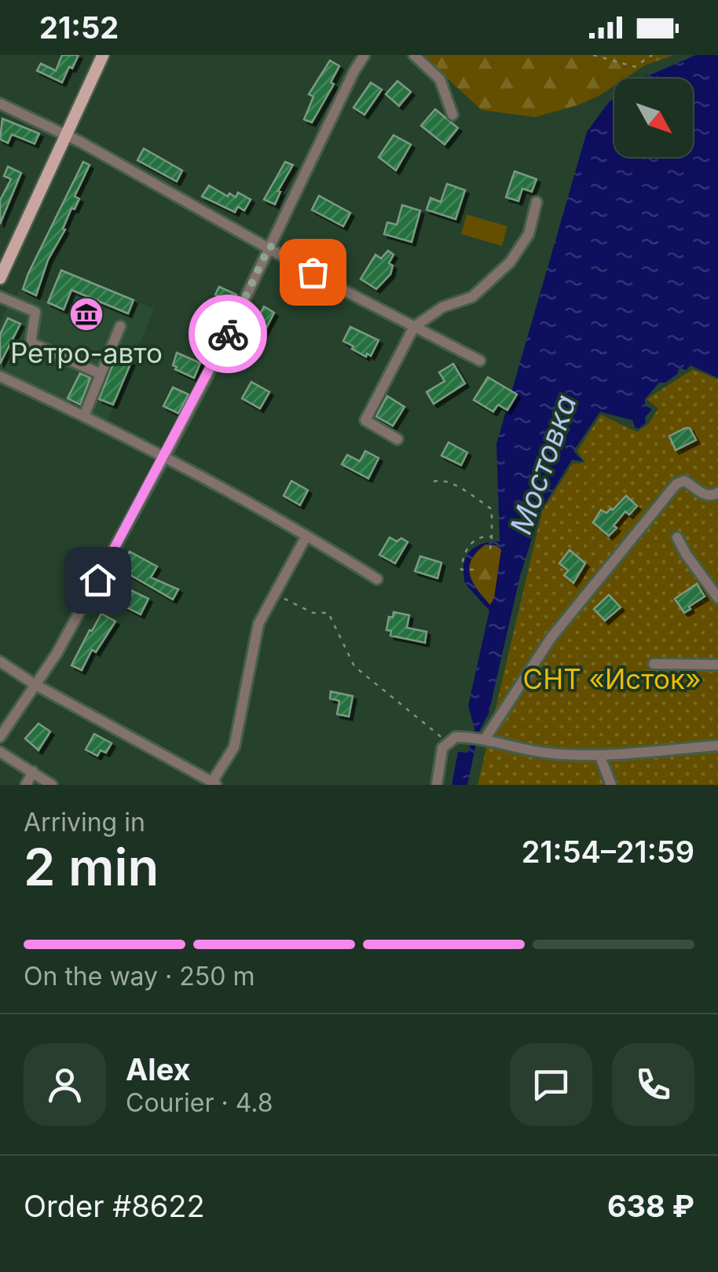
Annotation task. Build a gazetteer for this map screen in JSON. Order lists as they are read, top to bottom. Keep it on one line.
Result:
{"water":["Мостовка"],"parks":["СНТ «Исток»"],"places":{"museum":["Ретро-авто"]},"north":"bottom right","page":{"status":"21:52","heading":["2 min","Arriving in","21:54–21:59"],"panel":["Alex","Courier · 4.8","Order #8622","638 ₽"],"bar":"On the way · 250 m"}}
